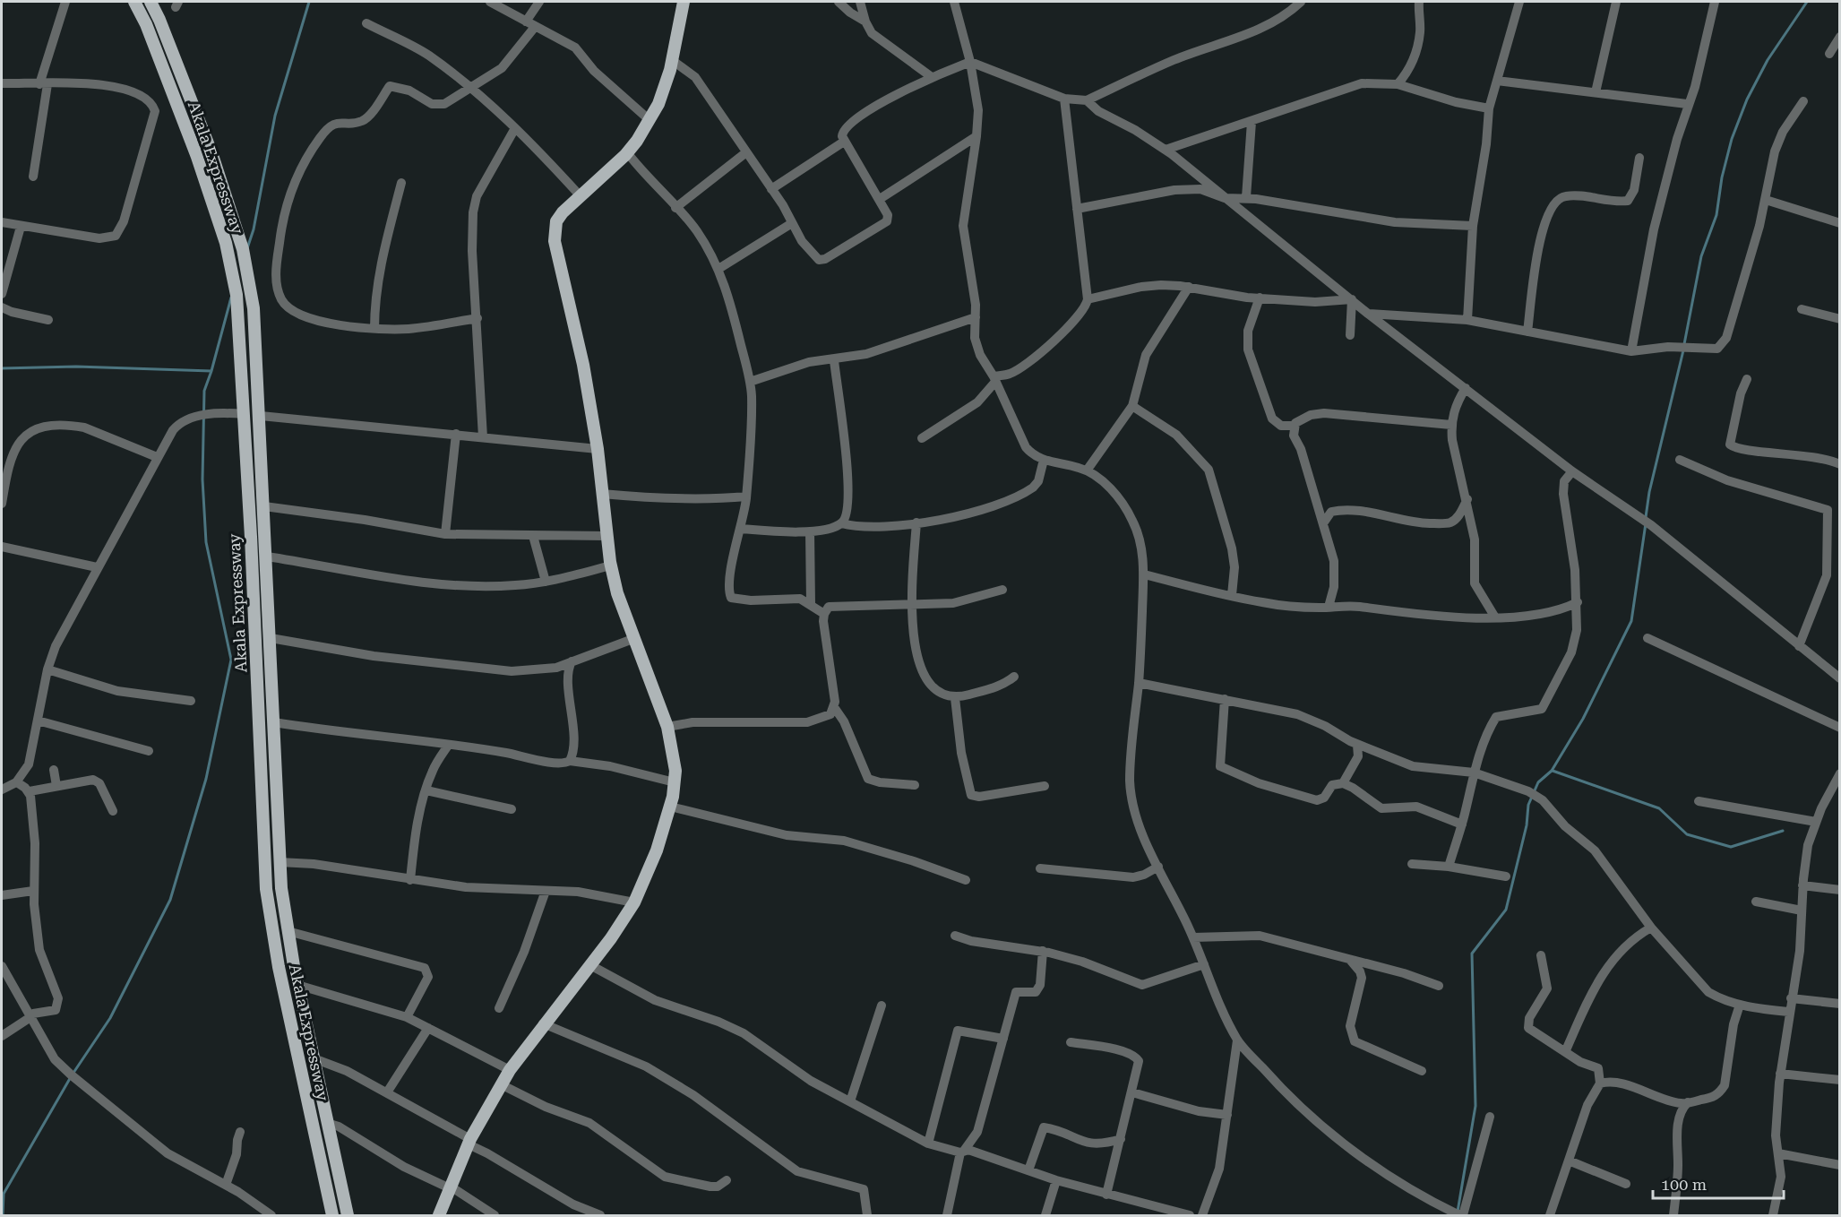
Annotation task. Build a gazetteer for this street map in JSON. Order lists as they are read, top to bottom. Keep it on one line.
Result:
{"streets":{"main road":["Akala Expressway"]},"scale_bar":"100 m"}
